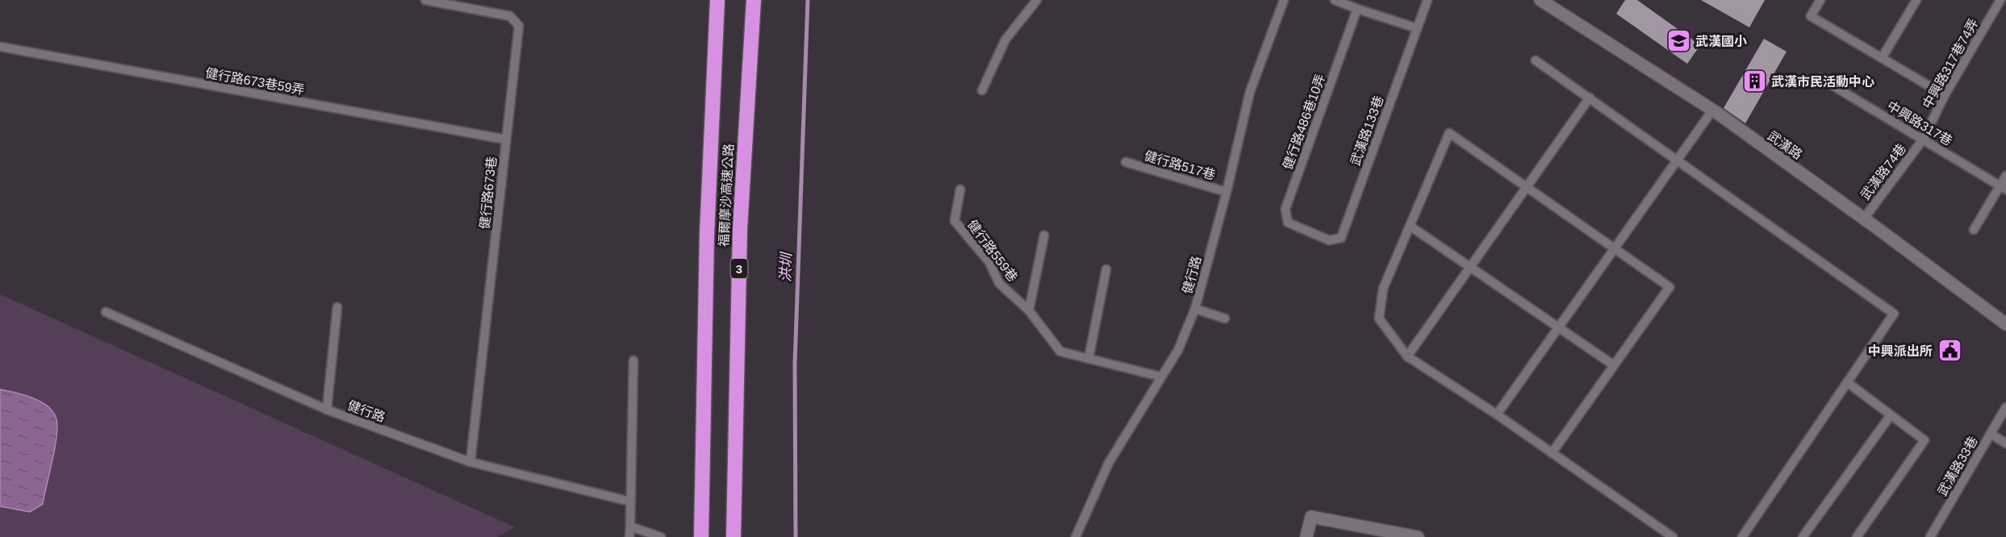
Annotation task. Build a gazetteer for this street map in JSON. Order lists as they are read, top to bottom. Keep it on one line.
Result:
{"streets":{"highway":["福爾摩沙高速公路","3"],"street":["武漢路"],"lane":["中興路317巷74弄","健行路673巷59弄","健行路486巷10弄","中興路317巷","武漢路133巷","健行路517巷","武漢路74巷","健行路673巷","健行路559巷","健行路","武漢路33巷"]},"crossings":[["中興路317巷74弄","中興路317巷"],["中興路317巷74弄","武漢路74巷"],["健行路673巷59弄","健行路673巷"],["健行路486巷10弄","武漢路133巷"],["中興路317巷","武漢路74巷"],["武漢路","武漢路74巷"],["健行路517巷","健行路"],["健行路673巷","健行路"],["健行路559巷","健行路"]],"water":["洪圳"],"places":{"school or university":["武漢國小"],"building":["武漢市民活動中心"],"public building":["中興派出所"]}}
